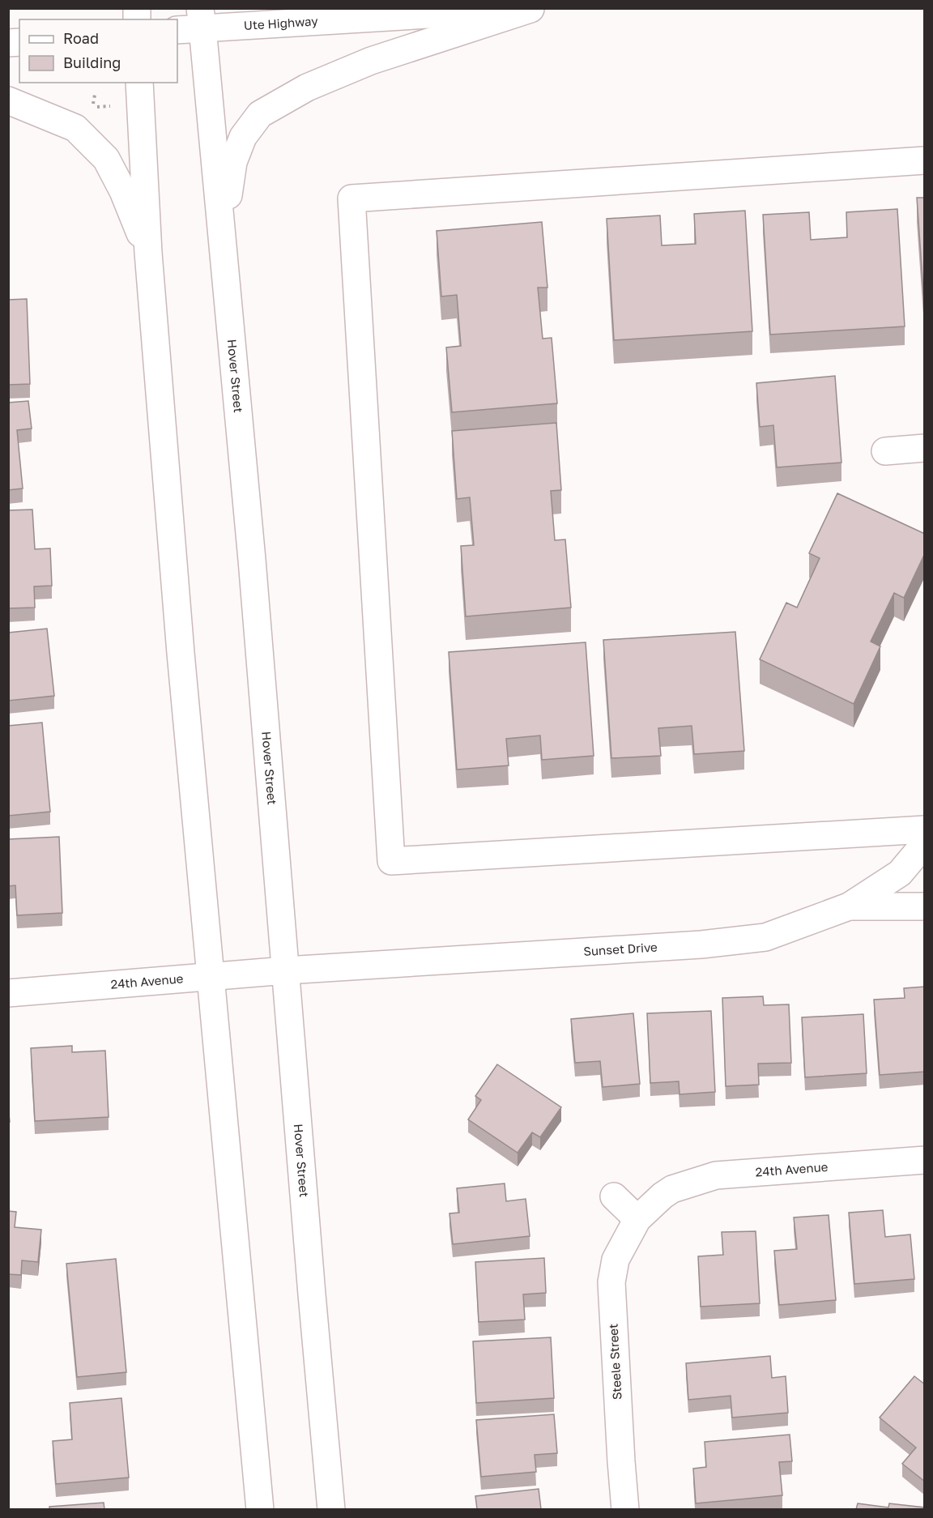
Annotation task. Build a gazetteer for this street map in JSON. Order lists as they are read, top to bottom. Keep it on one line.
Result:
{"streets":{"main road":["Ute Highway","Hover Street","Sunset Drive","24th Avenue","Steele Street"]},"crossings":[["Ute Highway","Hover Street"],["Hover Street","Sunset Drive"],["Hover Street","24th Avenue"],["Sunset Drive","24th Avenue"],["24th Avenue","Steele Street"]],"legend":["Road","Building"]}
